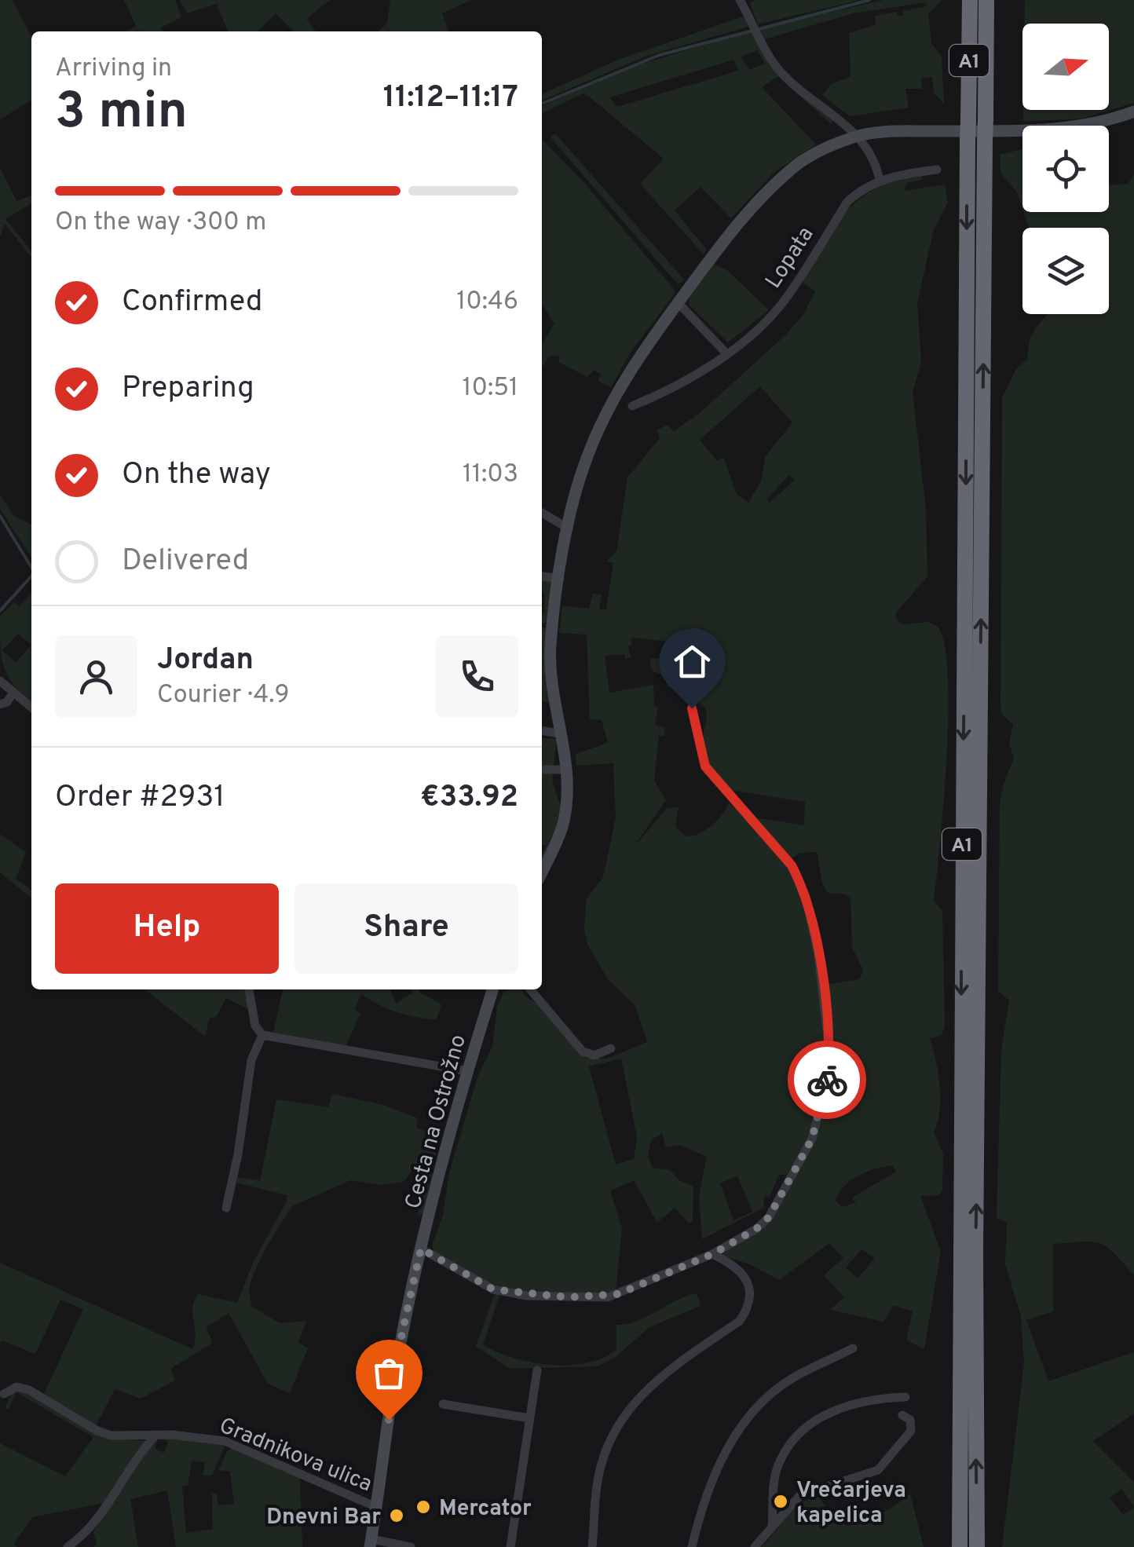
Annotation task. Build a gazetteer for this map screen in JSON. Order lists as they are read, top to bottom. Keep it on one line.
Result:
{"streets":{"highway":["A1"],"street":["Lopata","Cesta na Ostrožno","Gradnikova ulica"]},"crossings":[["Cesta na Ostrožno","Gradnikova ulica"]],"places":["Vrečarjeva kapelica","Mercator","Dnevni Bar"],"north":"right","page":{"heading":["3 min","Arriving in","11:12–11:17"],"panel":["Jordan","Courier · 4.9","Order #2931","€33.92"],"bar":"On the way · 300 m","list":[["Confirmed","10:46"],["Preparing","10:51"],["On the way","11:03"],"Delivered"],"buttons":["Help","Share"]}}
